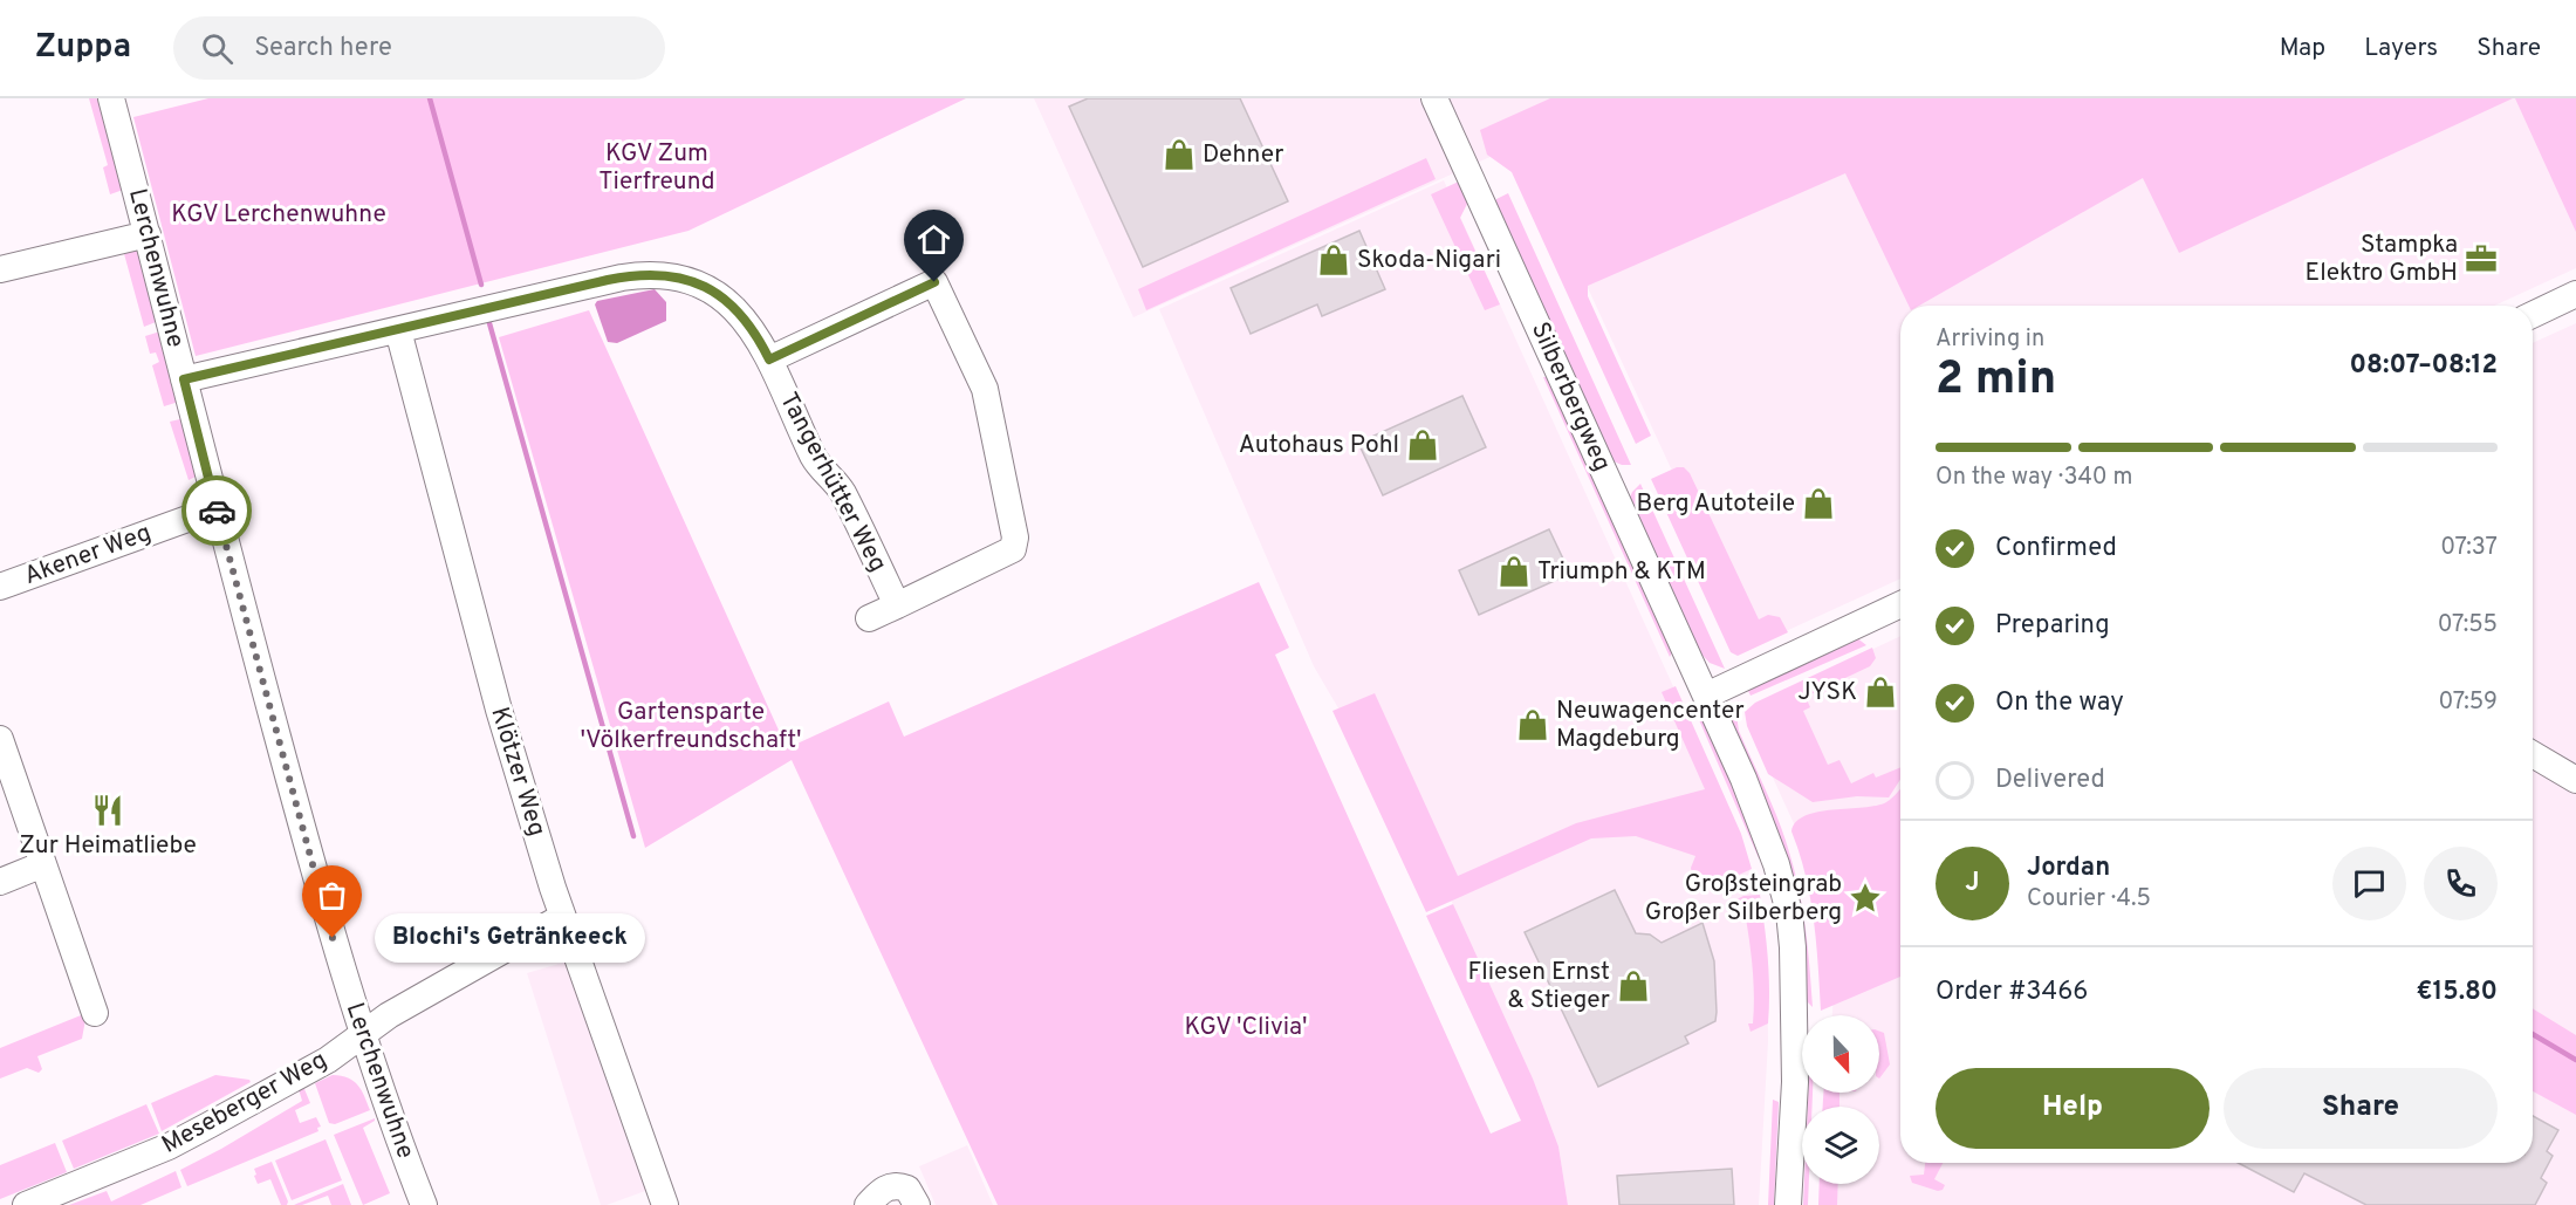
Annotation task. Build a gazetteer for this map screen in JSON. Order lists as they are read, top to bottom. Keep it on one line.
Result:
{"streets":{"street":["Lerchenwuhne","Silberbergweg","Tangerhütter Weg","Akener Weg","Klötzer Weg","Meseberger Weg"]},"crossings":[["Lerchenwuhne","Tangerhütter Weg"],["Lerchenwuhne","Akener Weg"],["Lerchenwuhne","Meseberger Weg"],["Tangerhütter Weg","Klötzer Weg"],["Klötzer Weg","Meseberger Weg"]],"parks":["KGV Zum Tierfreund","KGV Lerchenwuhne","Gartensparte 'Völkerfreundschaft'","KGV 'Clivia'"],"places":{"shop":["Dehner","Skoda-Nigari","Autohaus Pohl","Berg Autoteile","Triumph & KTM","JYSK","Neuwagencenter Magdeburg","Fliesen Ernst & Stieger"],"office":["Stampka Elektro GmbH"],"restaurant":["Zur Heimatliebe"],"place":["Großsteingrab Großer Silberberg"],"other":["Blochi's Getränkeeck"]},"north":"bottom","page":{"header":"Zuppa","search":"Search here","nav":["Map","Layers","Share"],"heading":["2 min","Arriving in","08:07–08:12"],"panel":["Jordan","Courier · 4.5","Order #3466","€15.80"],"bar":"On the way · 340 m","list":[["Confirmed","07:37"],["Preparing","07:55"],["On the way","07:59"],"Delivered"],"round":"J","bubble":"Blochi's Getränkeeck","buttons":["Help","Share"]}}
